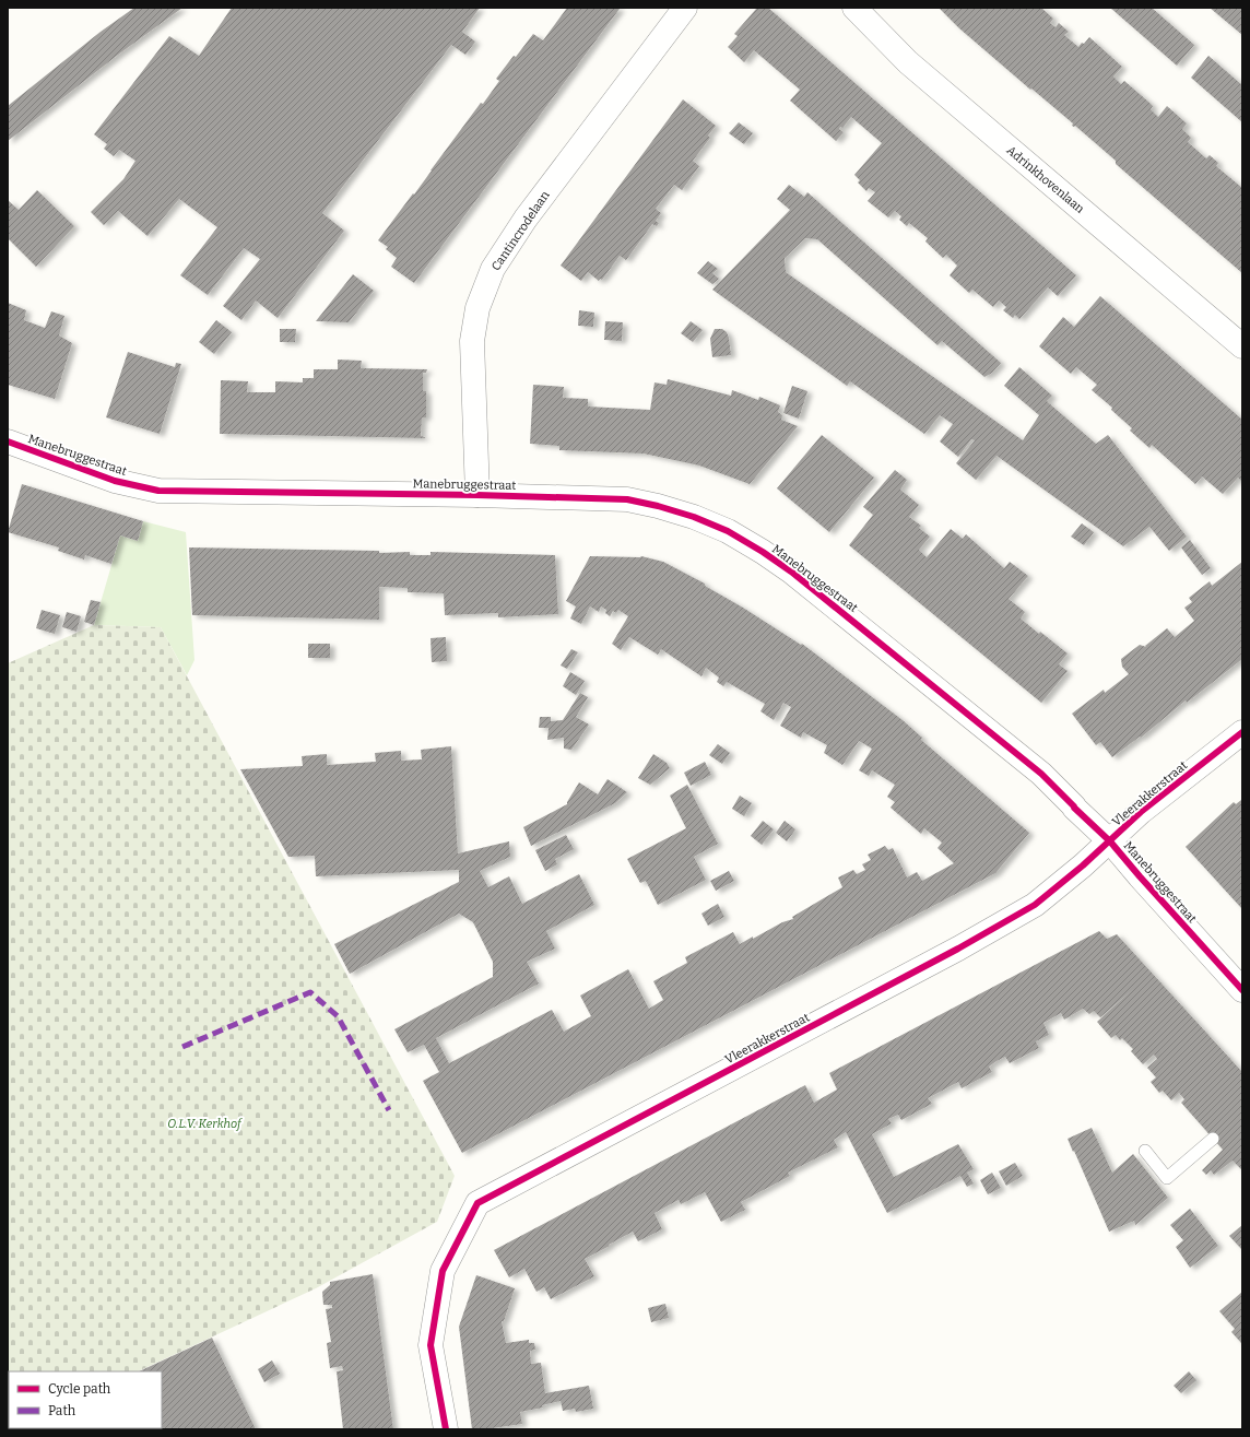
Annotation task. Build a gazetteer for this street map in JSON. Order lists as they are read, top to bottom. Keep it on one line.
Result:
{"streets":{"street":["Adrinkhovenlaan","Cantincrodelaan","Manebruggestraat","Vleerakkerstraat"]},"crossings":[["Cantincrodelaan","Manebruggestraat"],["Manebruggestraat","Vleerakkerstraat"]],"parks":["O.L.V. Kerkhof"],"legend":["Cycle path","Path"]}
